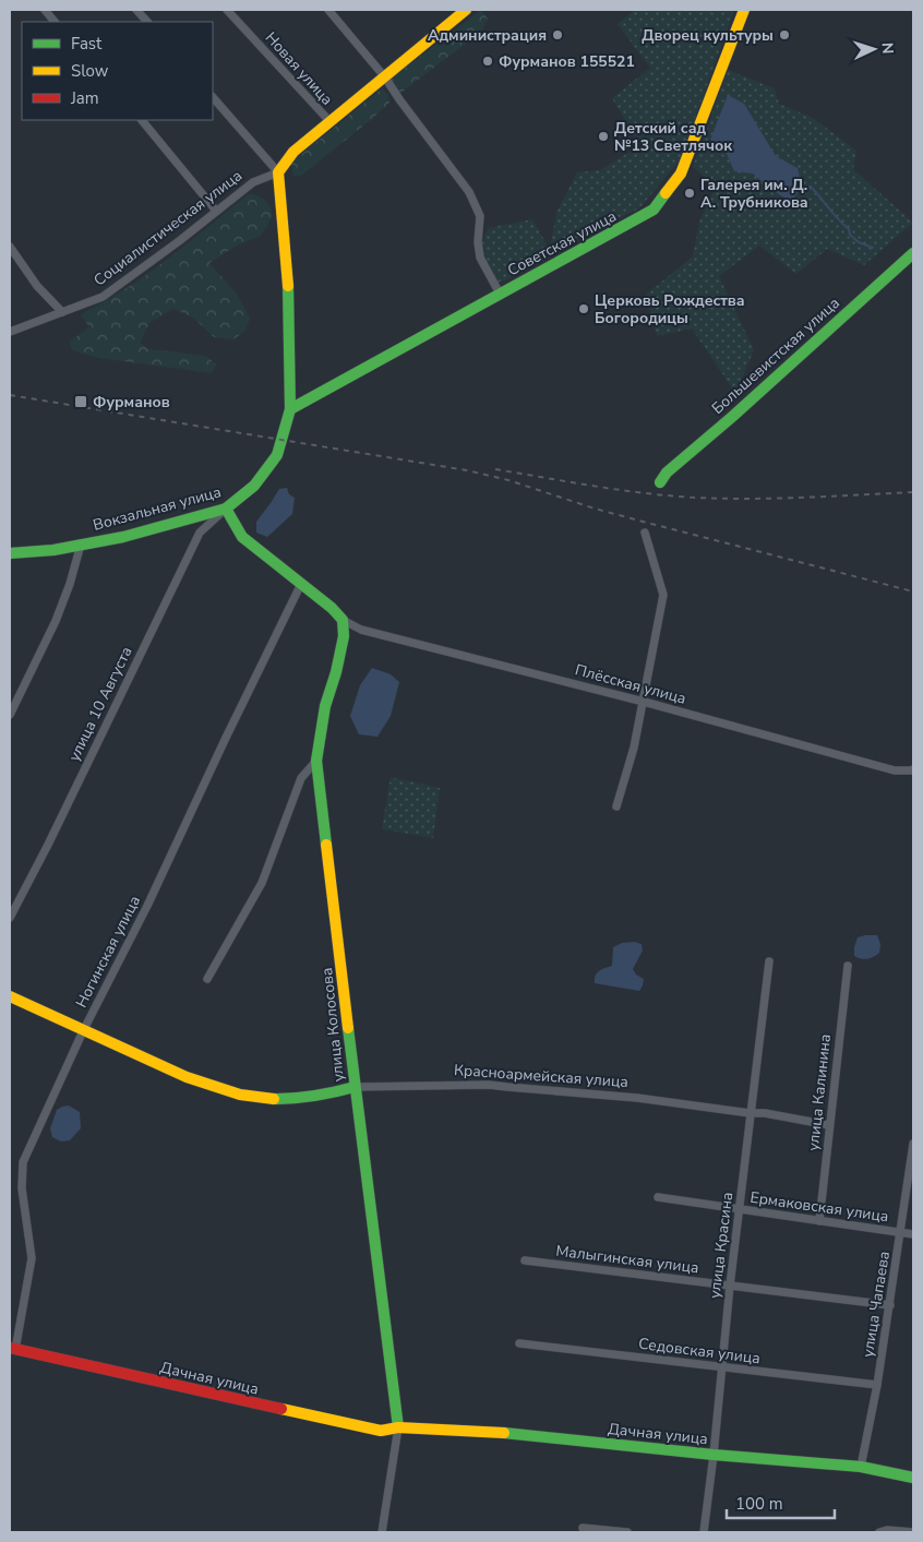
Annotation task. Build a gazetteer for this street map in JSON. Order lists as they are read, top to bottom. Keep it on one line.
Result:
{"streets":{"main road":["Советская улица","Большевистская улица","Вокзальная улица","улица Колосова","Красноармейская улица","Дачная улица"],"street":["Новая улица","Социалистическая улица","Плёсская улица","улица 10 Августа","Ногинская улица","улица Калинина","Ермаковская улица","улица Красина","Малыгинская улица","улица Чапаева","Седовская улица"]},"crossings":[["Социалистическая улица","Вокзальная улица"],["Советская улица","Вокзальная улица"],["Вокзальная улица","улица 10 Августа"],["Плёсская улица","улица Колосова"],["Ногинская улица","Красноармейская улица"],["Ногинская улица","Дачная улица"],["улица Колосова","Красноармейская улица"],["улица Колосова","Дачная улица"],["Красноармейская улица","улица Калинина"],["Красноармейская улица","улица Красина"],["улица Калинина","Ермаковская улица"],["Ермаковская улица","улица Красина"],["Ермаковская улица","улица Чапаева"],["улица Красина","Малыгинская улица"],["улица Красина","Седовская улица"],["улица Красина","Дачная улица"],["Малыгинская улица","улица Чапаева"],["улица Чапаева","Седовская улица"],["улица Чапаева","Дачная улица"]],"places":{"other":["Администрация","Дворец культуры","Фурманов 155521","Детский сад №13 Светлячок","Галерея им. Д. А. Трубникова","Церковь Рождества Богородицы"],"transit":["Фурманов"]},"legend":["Fast","Slow","Jam"],"scale_bar":"100 m","north":"right"}
